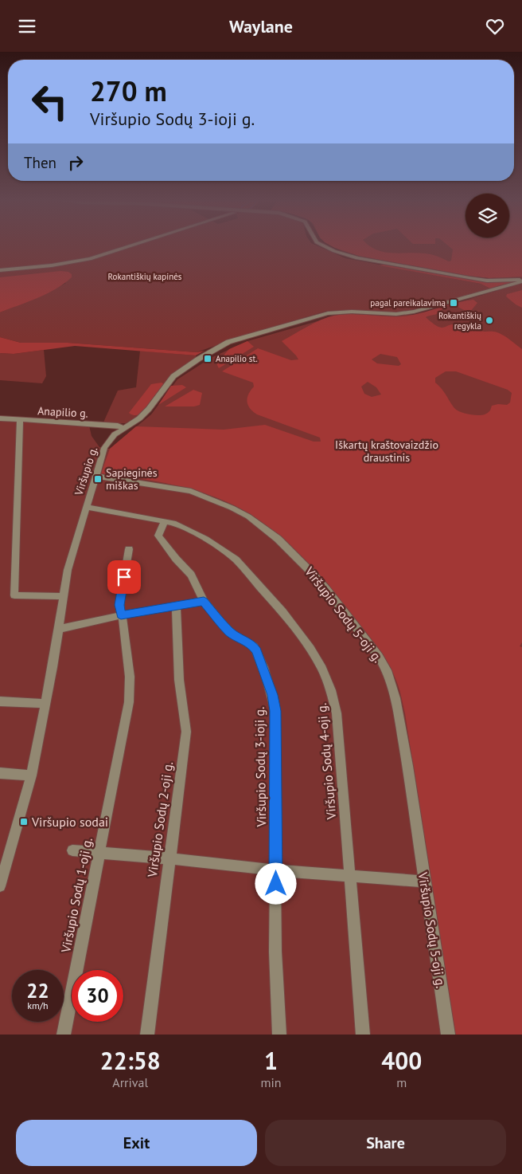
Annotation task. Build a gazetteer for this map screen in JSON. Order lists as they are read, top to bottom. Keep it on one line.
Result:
{"streets":{"street":["Anapilio g.","Viršupio g.","Viršupio Sodų 5-oji g.","Viršupio Sodų 4-oji g.","Viršupio Sodų 3-ioji g.","Viršupio Sodų 2-oji g.","Viršupio Sodų 1-oji g."]},"crossings":[["Anapilio g.","Viršupio g."],["Viršupio g.","Viršupio Sodų 5-oji g."],["Viršupio g.","Viršupio Sodų 4-oji g."],["Viršupio Sodų 4-oji g.","Viršupio Sodų 3-ioji g."]],"parks":["Rokantiškių kapinės","Iškartų kraštovaizdžio draustinis"],"places":{"transit":["pagal pareikalavimą","Anapilio st.","Sapieginės miškas","Viršupio sodai"],"other":["Rokantiškių regykla"]},"page":{"header":"Waylane","turn":["270 m","Viršupio Sodų 3-ioji g."],"then":"Then","speed":"22 km/h","limit":"30","eta":["22:58","Arrival","1","min","400","m"],"buttons":["Exit","Share"]}}
